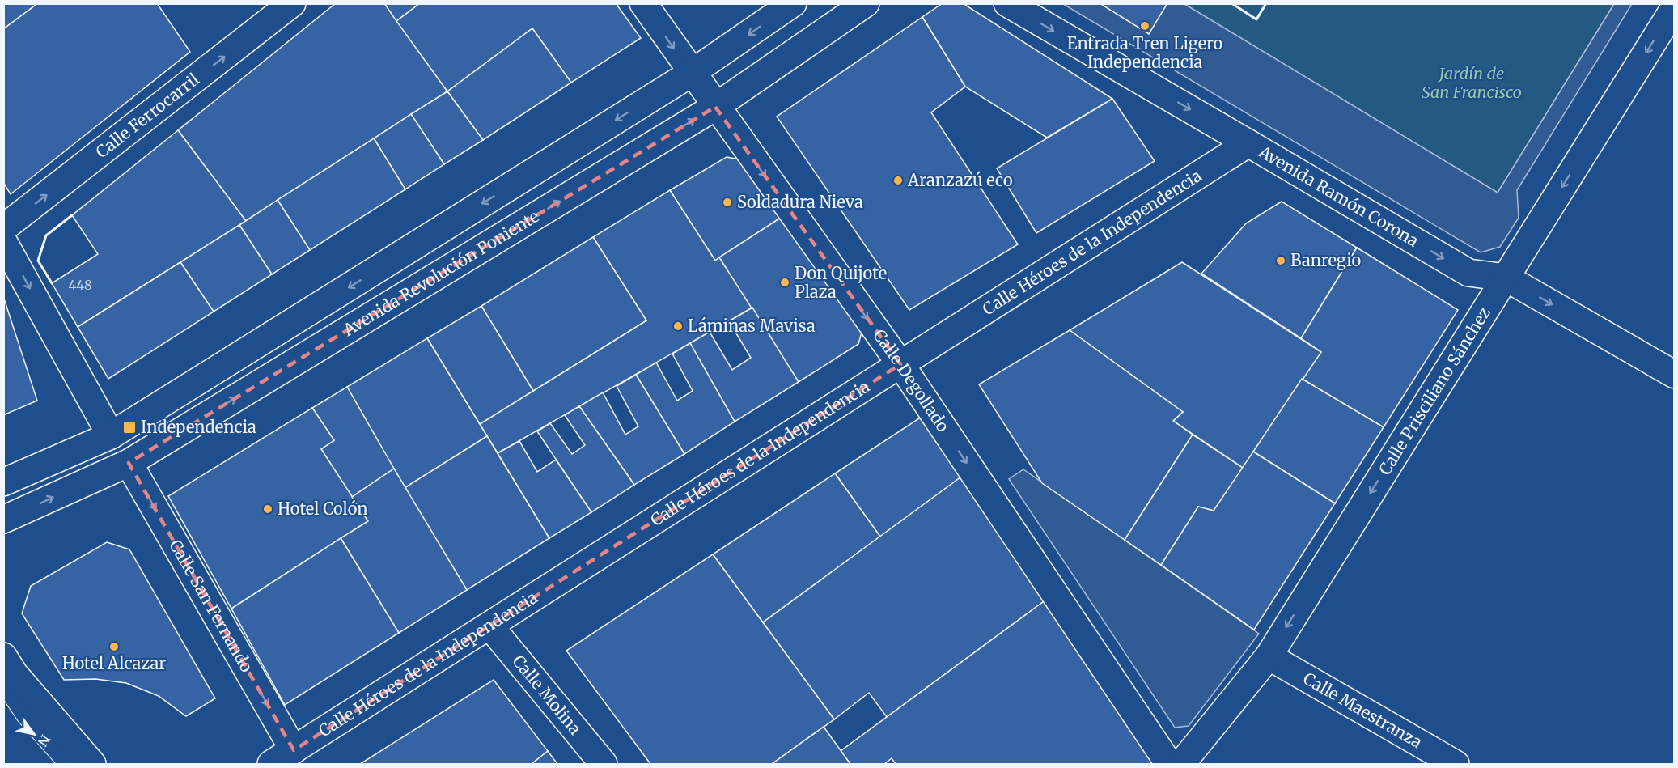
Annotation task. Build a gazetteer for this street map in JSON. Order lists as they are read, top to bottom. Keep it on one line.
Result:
{"streets":{"street":["Calle Ferrocarril","Avenida Ramón Corona","Calle Héroes de la Independencia","Avenida Revolución Poniente","Calle Degollado","Calle Prisciliano Sánchez","Calle San Fernando","Calle Molina","Calle Maestranza"]},"crossings":[["Avenida Ramón Corona","Calle Héroes de la Independencia"],["Avenida Ramón Corona","Calle Prisciliano Sánchez"],["Calle Héroes de la Independencia","Calle Degollado"],["Calle Héroes de la Independencia","Calle San Fernando"],["Calle Héroes de la Independencia","Calle Molina"],["Avenida Revolución Poniente","Calle Degollado"],["Avenida Revolución Poniente","Calle San Fernando"],["Calle Prisciliano Sánchez","Calle Maestranza"]],"one_way":["Calle Ferrocarril","Avenida Ramón Corona","Calle Degollado","Calle Prisciliano Sánchez"],"parks":["Jardín de San Francisco"],"places":{"other":["Entrada Tren Ligero Independencia","Aranzazú eco","Soldadura Nieva","Banregio","Don Quijote Plaza","Láminas Mavisa","Hotel Colón","Hotel Alcazar"],"transit":["Independencia"]},"house_numbers":["448"],"north":"bottom right"}
